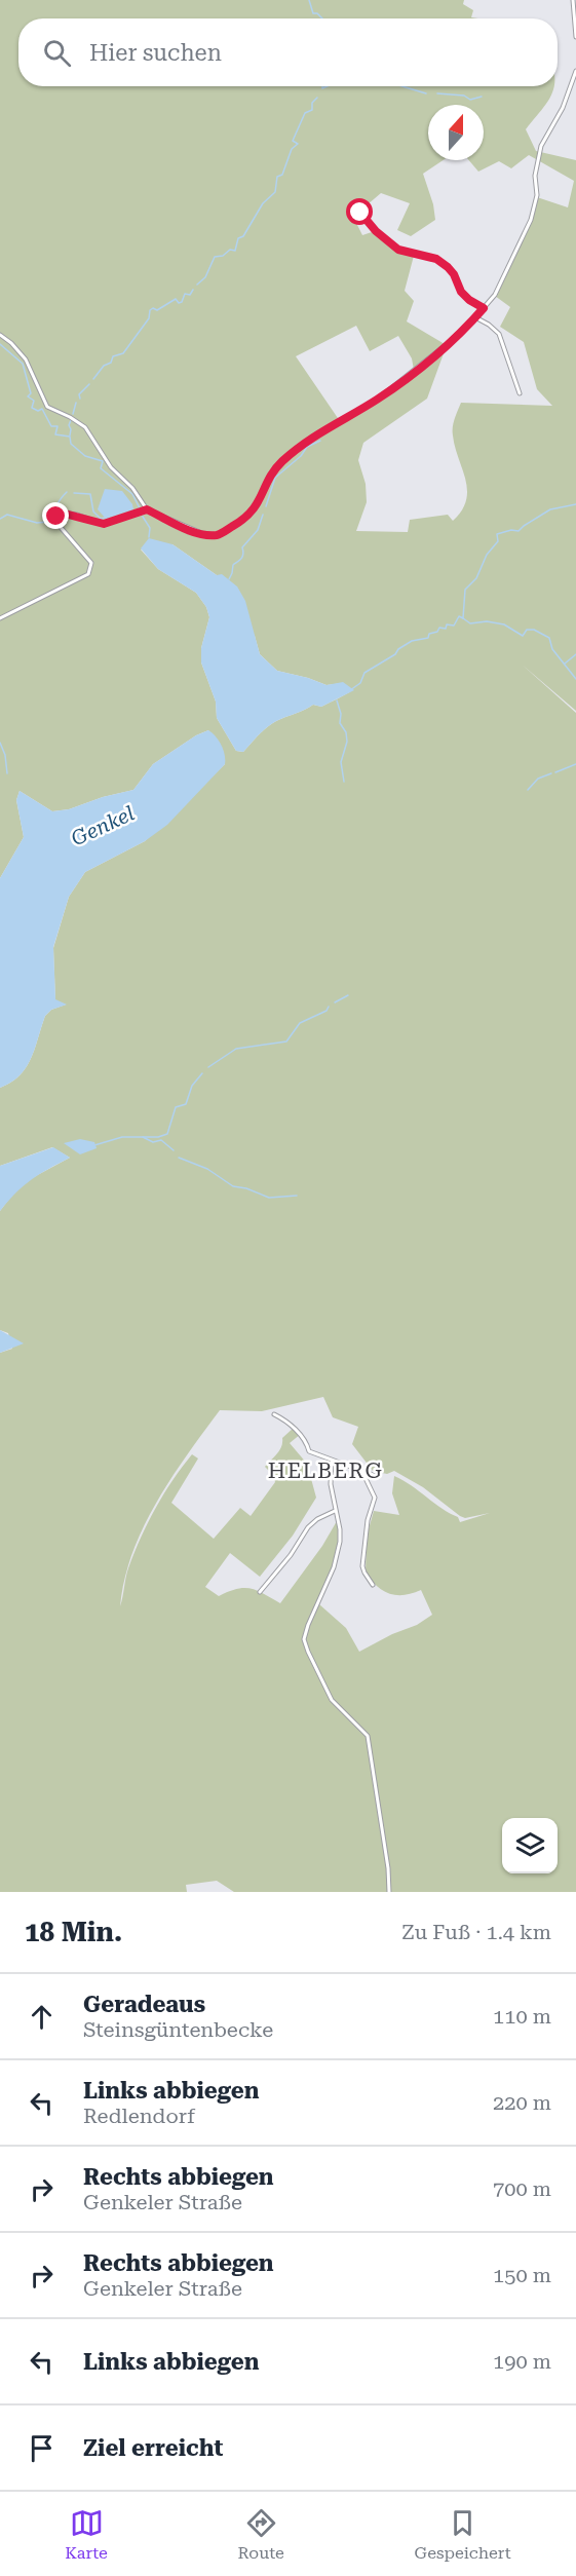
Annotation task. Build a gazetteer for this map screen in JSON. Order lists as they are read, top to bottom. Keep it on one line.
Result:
{"districts":["HELBERG"],"water":["Genkel"],"north":"top","page":{"search":"Hier suchen","heading":["18 Min.","Zu Fuß · 1.4 km"],"list":[["Geradeaus","Steinsgüntenbecke","110 m"],["Links abbiegen","Redlendorf","220 m"],["Rechts abbiegen","Genkeler Straße","700 m"],["Rechts abbiegen","Genkeler Straße","150 m"],["Links abbiegen","190 m"],"Ziel erreicht"],"nav":["Karte","Route","Gespeichert"]}}
